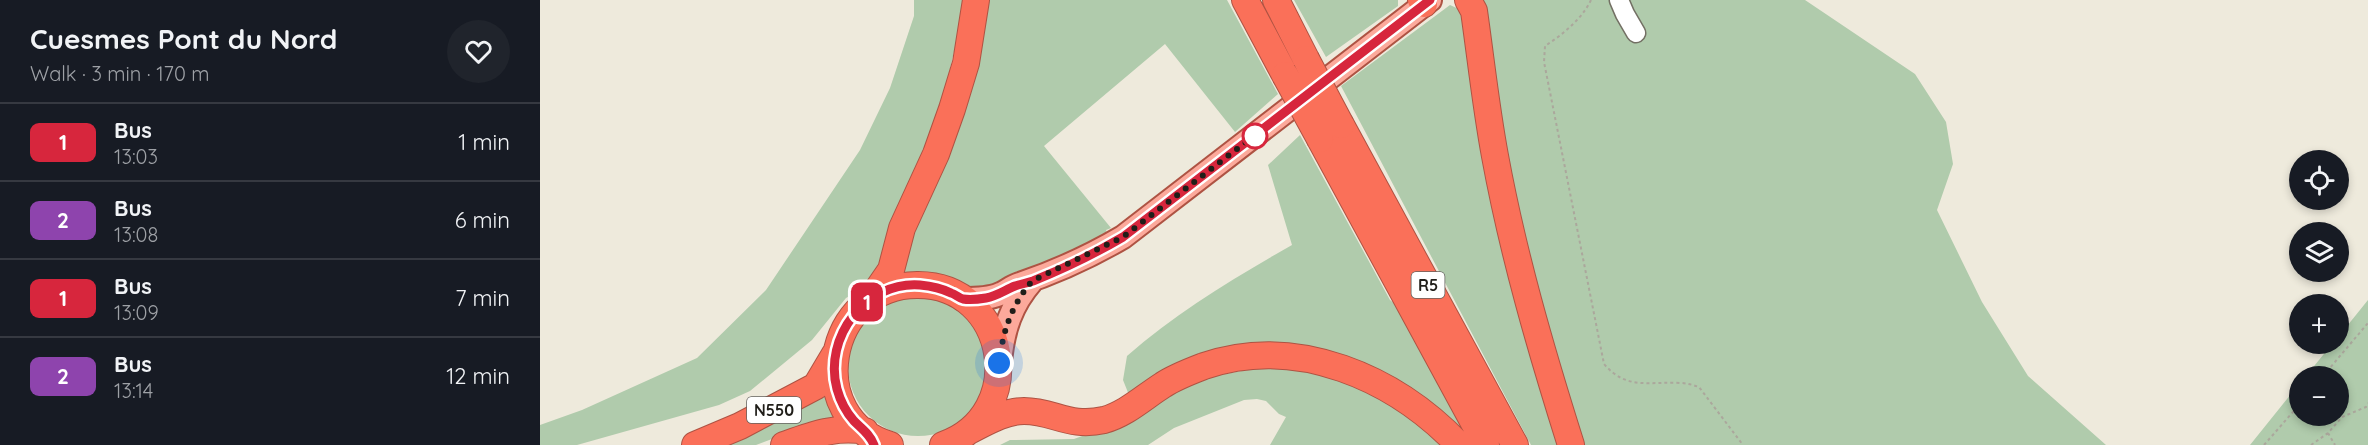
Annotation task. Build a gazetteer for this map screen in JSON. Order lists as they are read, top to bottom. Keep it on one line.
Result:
{"streets":{"highway":["R5","N550"]},"lines":["bus line 1"],"page":{"heading":["Cuesmes Pont du Nord","Walk · 3 min · 170 m"],"on_map":"1","list":[{"mark":"1","name":"Bus","note":"13:03","value":"1 min"},{"mark":"2","name":"Bus","note":"13:08","value":"6 min"},{"mark":"1","name":"Bus","note":"13:09","value":"7 min"},{"mark":"2","name":"Bus","note":"13:14","value":"12 min"}],"map_buttons":["+","−"]}}
